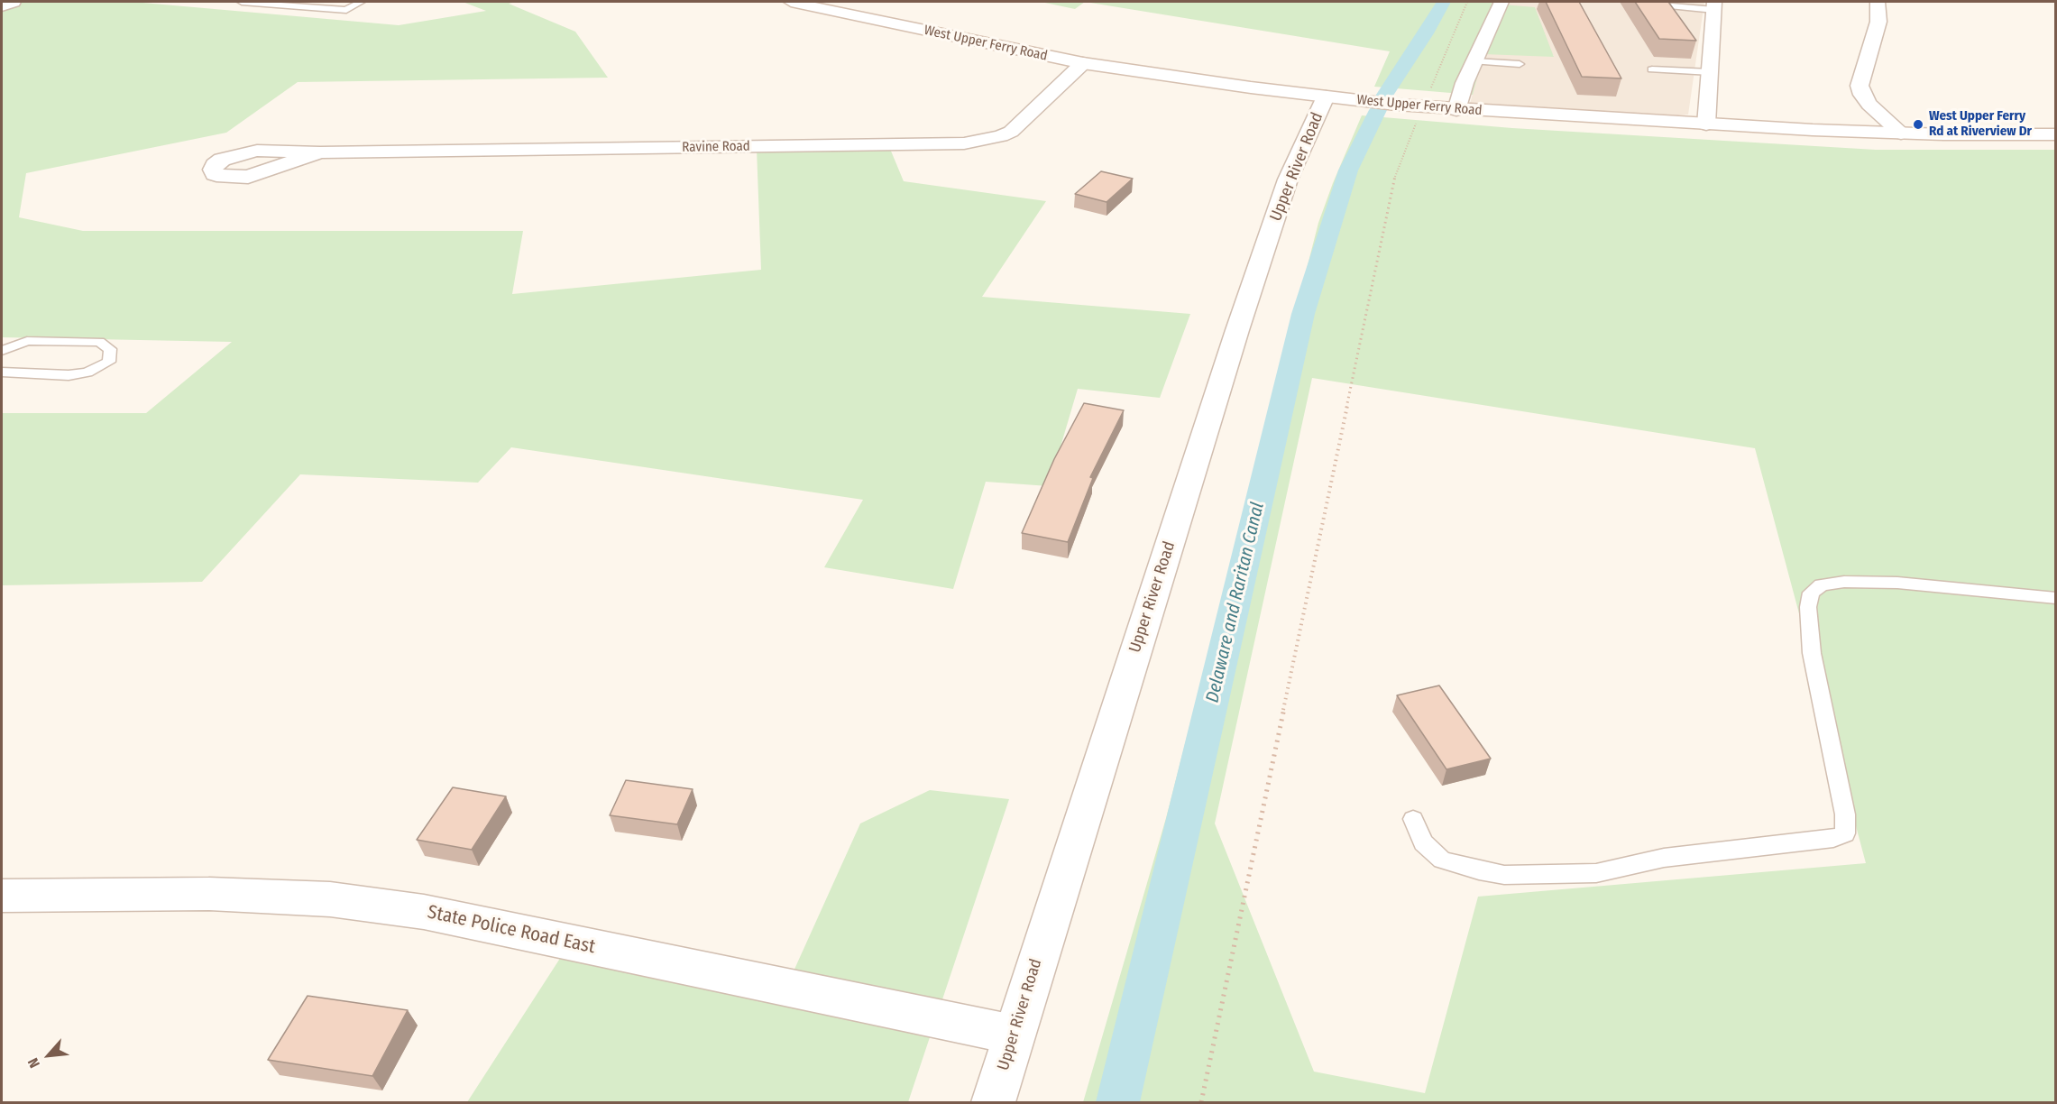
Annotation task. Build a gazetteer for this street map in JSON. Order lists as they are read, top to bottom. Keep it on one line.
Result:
{"streets":{"street":["West Upper Ferry Road","Ravine Road","Upper River Road","State Police Road East"]},"crossings":[["West Upper Ferry Road","Ravine Road"],["West Upper Ferry Road","Upper River Road"],["Upper River Road","State Police Road East"]],"water":["Delaware and Raritan Canal"],"places":["West Upper Ferry Rd at Riverview Dr"],"north":"bottom left"}
